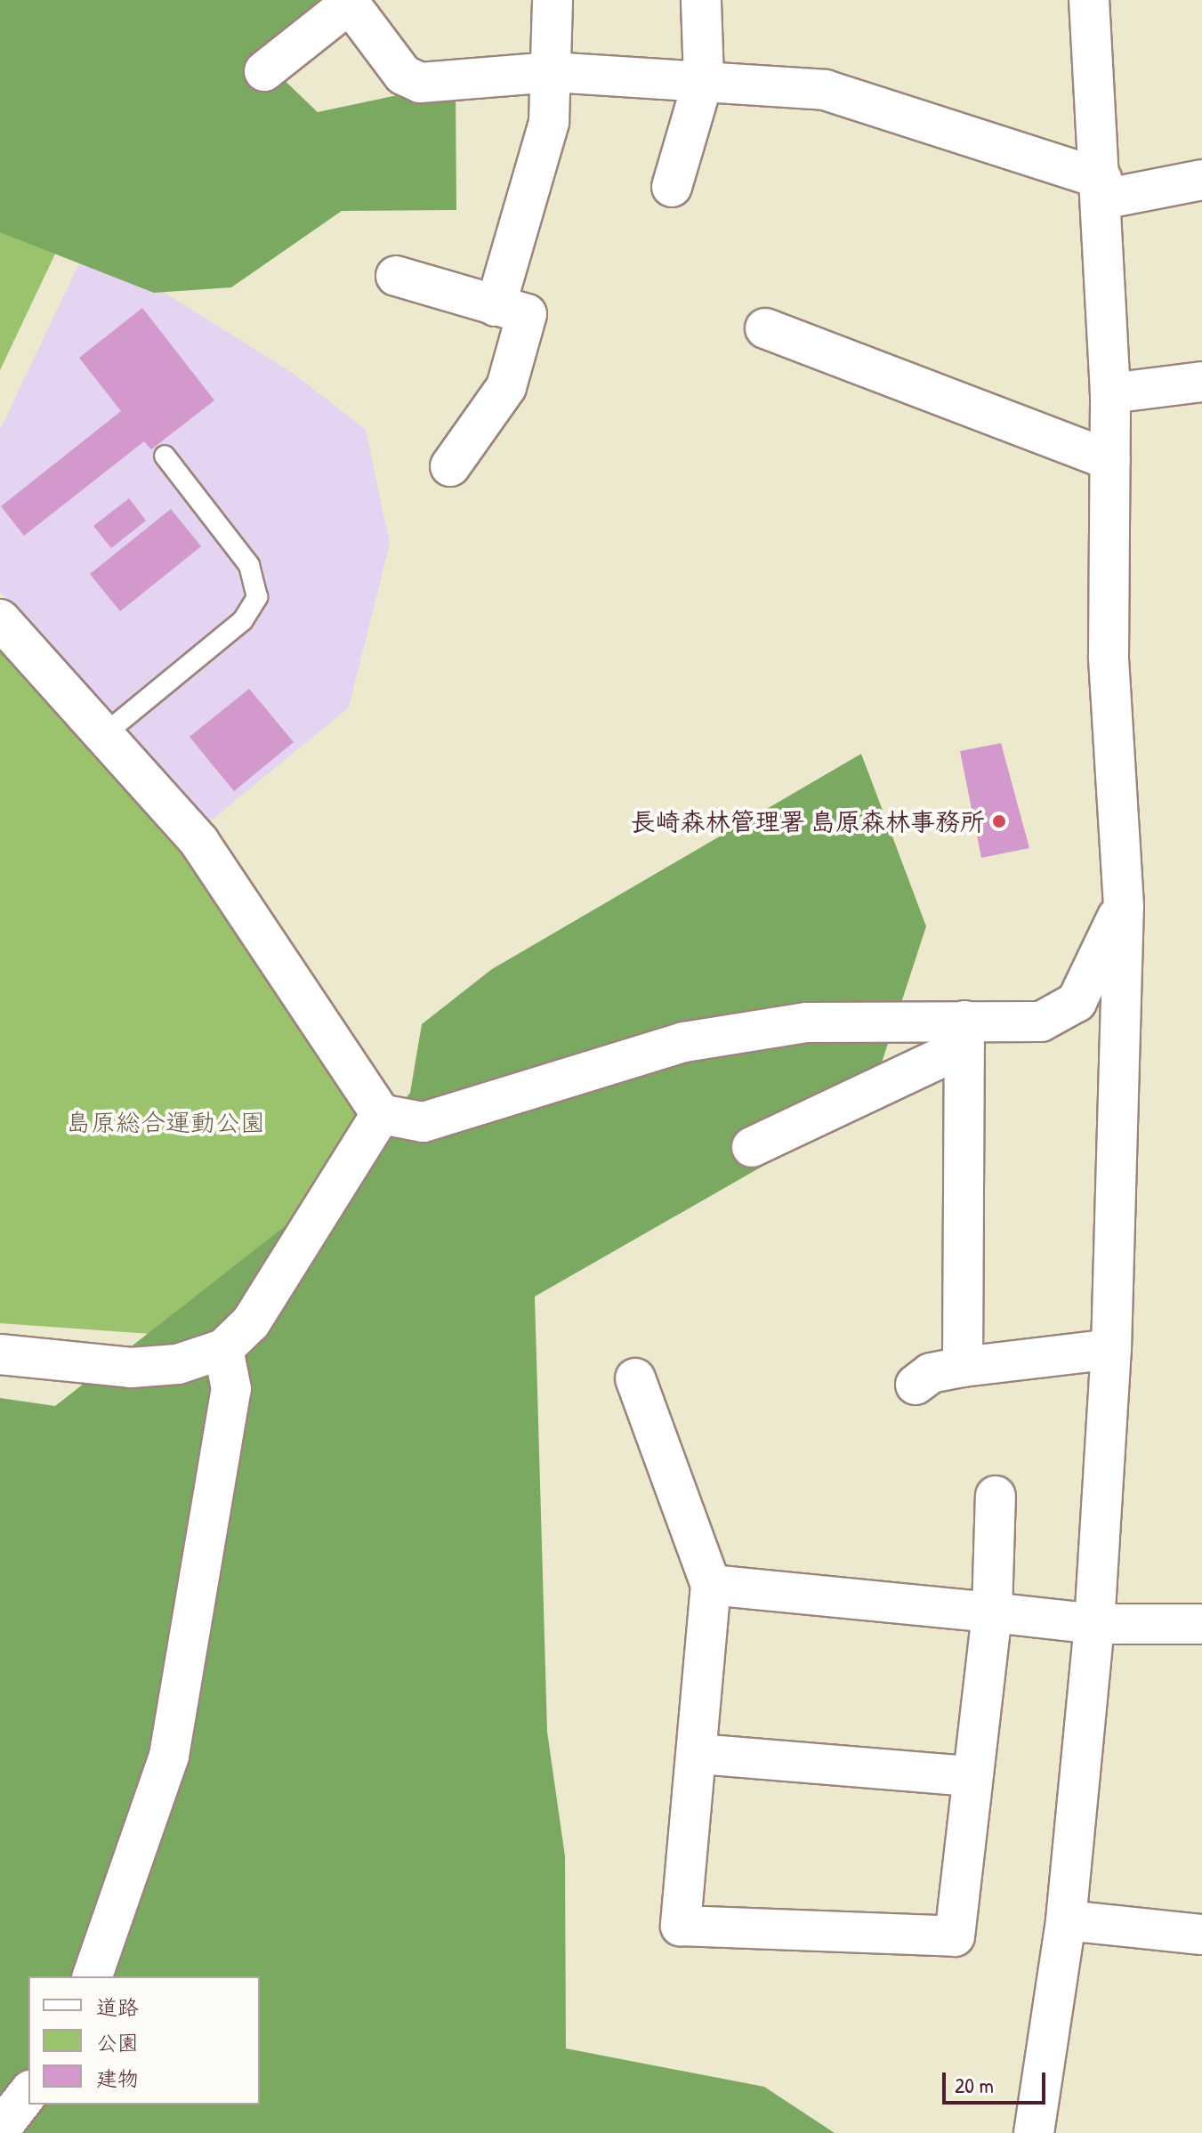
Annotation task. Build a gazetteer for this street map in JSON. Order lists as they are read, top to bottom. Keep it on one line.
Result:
{"parks":["島原総合運動公園"],"places":["長崎森林管理署 島原森林事務所"],"legend":["道路","公園","建物"],"scale_bar":"20 m"}
